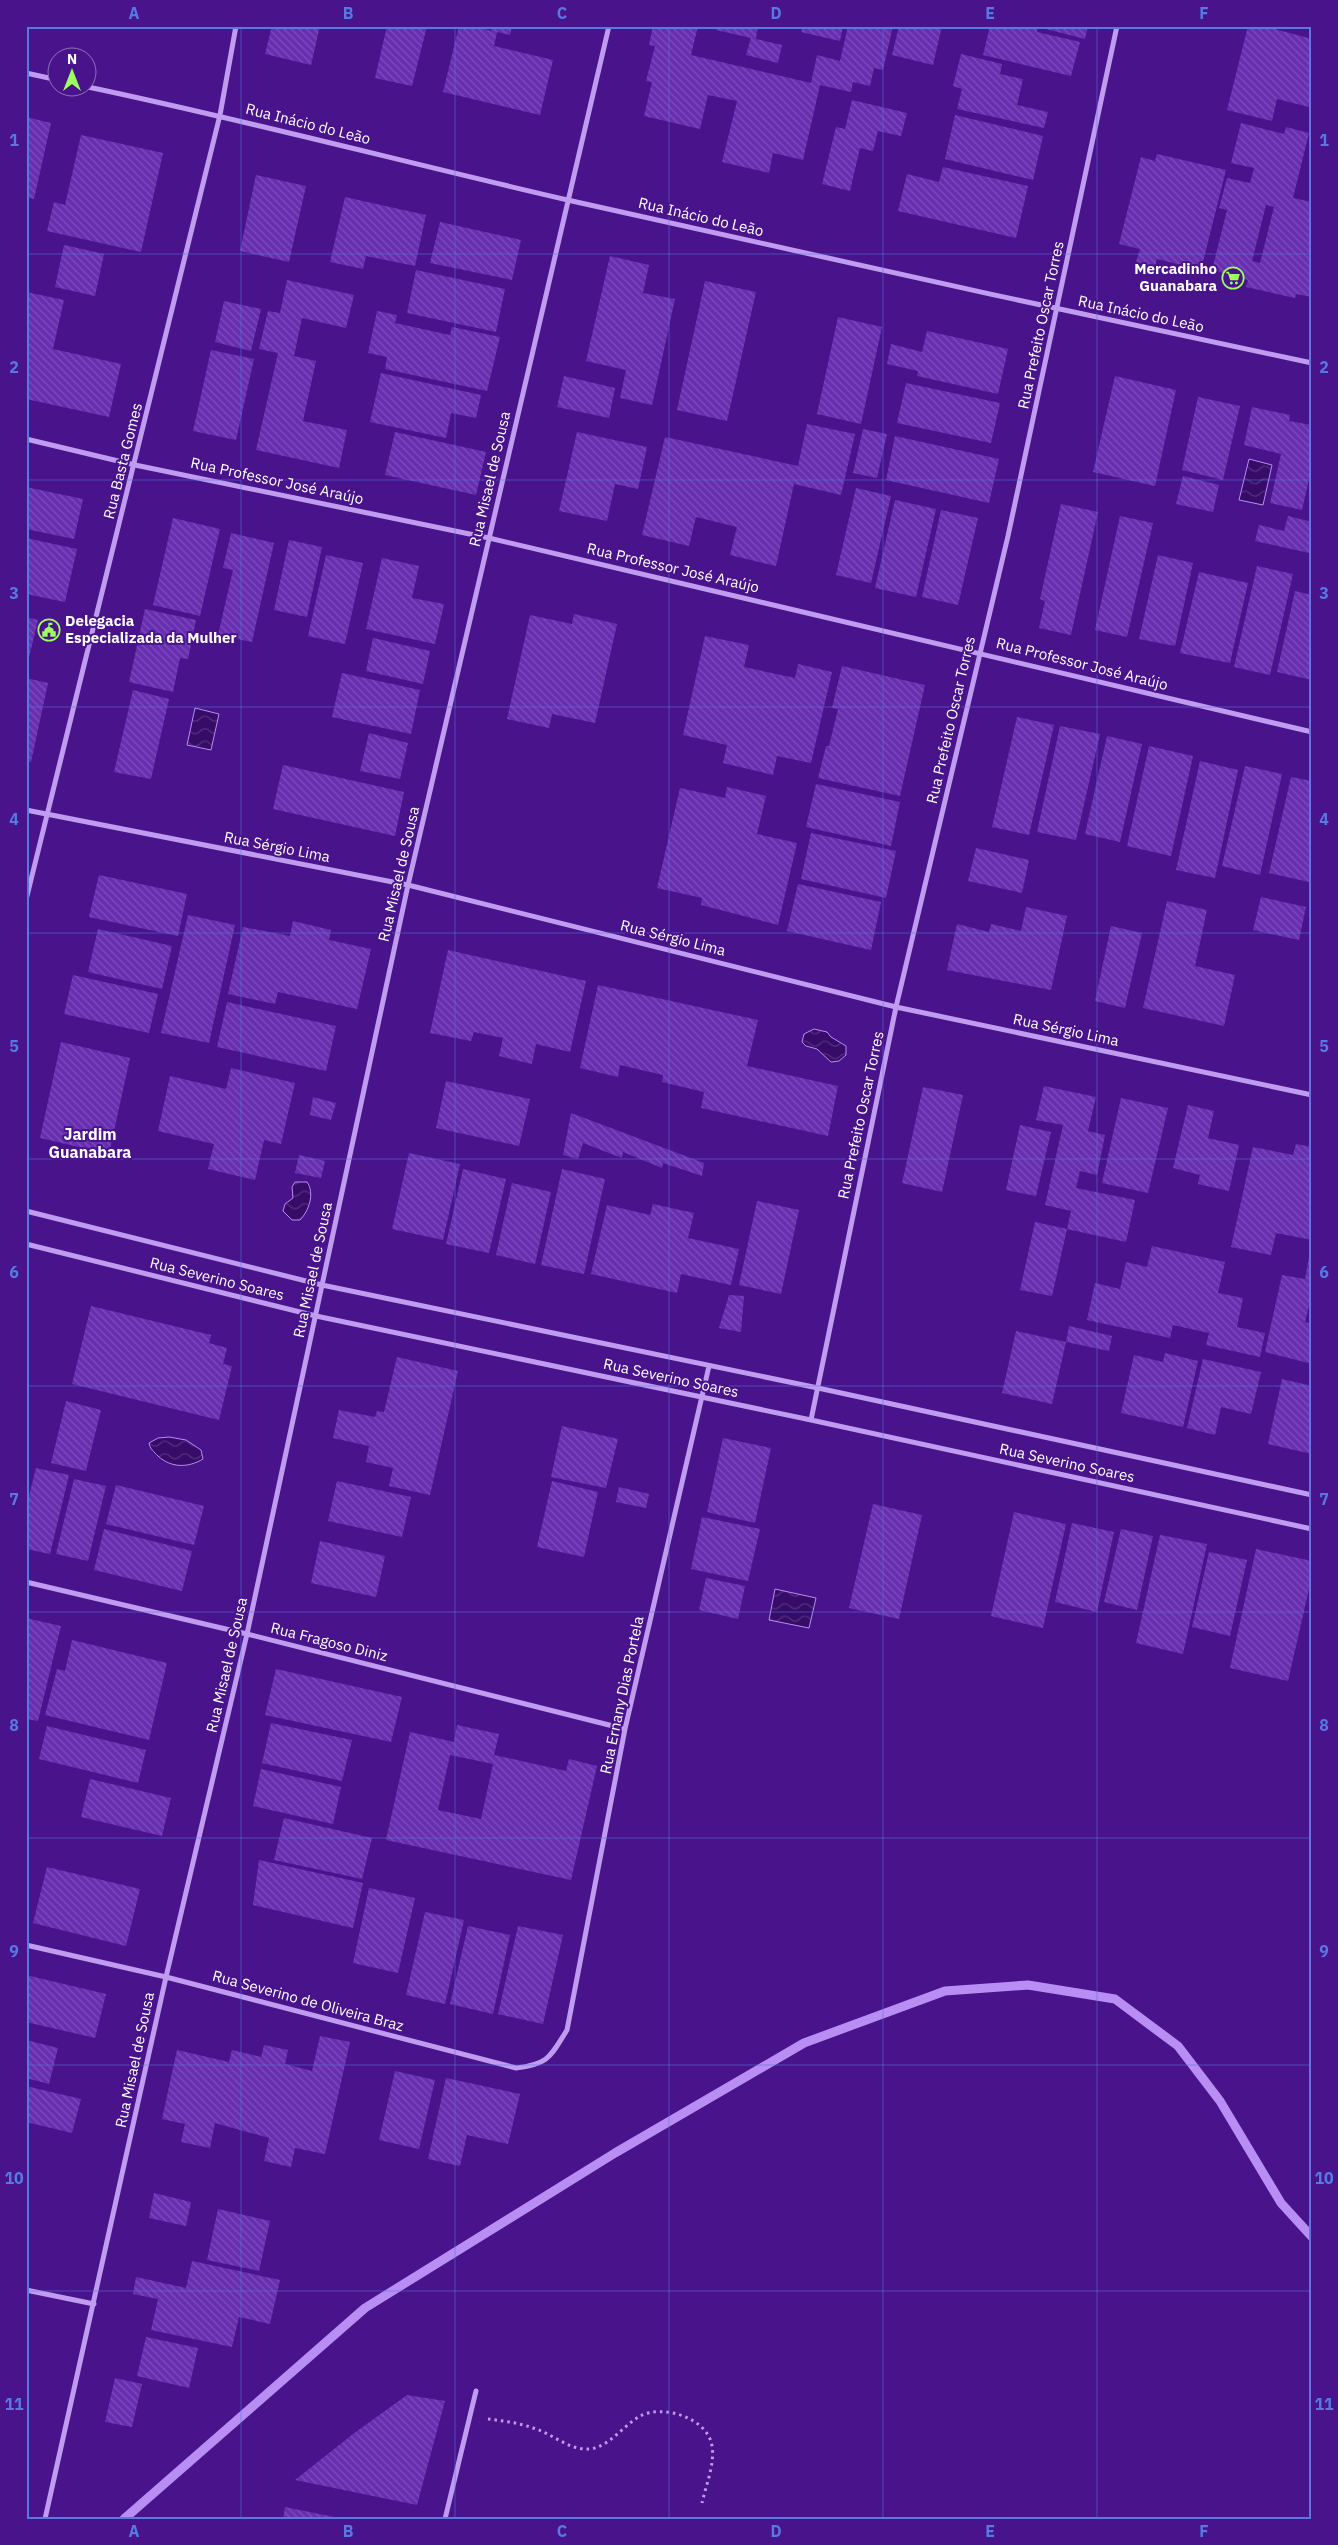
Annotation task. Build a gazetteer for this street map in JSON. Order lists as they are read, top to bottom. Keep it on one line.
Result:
{"streets":{"street":["Rua Inácio do Leão","Rua Prefeito Oscar Torres","Rua Basta Gomes","Rua Misael de Sousa","Rua Professor José Araújo","Rua Sérgio Lima","Rua Severino Soares","Rua Fragoso Diniz","Rua Ernany Dias Portela","Rua Severino de Oliveira Braz"]},"crossings":[["Rua Inácio do Leão","Rua Prefeito Oscar Torres"],["Rua Inácio do Leão","Rua Basta Gomes"],["Rua Inácio do Leão","Rua Misael de Sousa"],["Rua Prefeito Oscar Torres","Rua Professor José Araújo"],["Rua Prefeito Oscar Torres","Rua Sérgio Lima"],["Rua Prefeito Oscar Torres","Rua Severino Soares"],["Rua Basta Gomes","Rua Professor José Araújo"],["Rua Basta Gomes","Rua Sérgio Lima"],["Rua Misael de Sousa","Rua Professor José Araújo"],["Rua Misael de Sousa","Rua Sérgio Lima"],["Rua Misael de Sousa","Rua Severino Soares"],["Rua Misael de Sousa","Rua Fragoso Diniz"],["Rua Misael de Sousa","Rua Severino de Oliveira Braz"],["Rua Severino Soares","Rua Ernany Dias Portela"],["Rua Fragoso Diniz","Rua Ernany Dias Portela"],["Rua Ernany Dias Portela","Rua Severino de Oliveira Braz"]],"districts":["Jardim Guanabara"],"places":{"supermarket":["Mercadinho Guanabara"],"public building":["Delegacia Especializada da Mulher"]},"north":"top","grid":{"columns":["A","B","C","D","E","F"],"rows":["1","2","3","4","5","6","7","8","9","10","11"]}}
